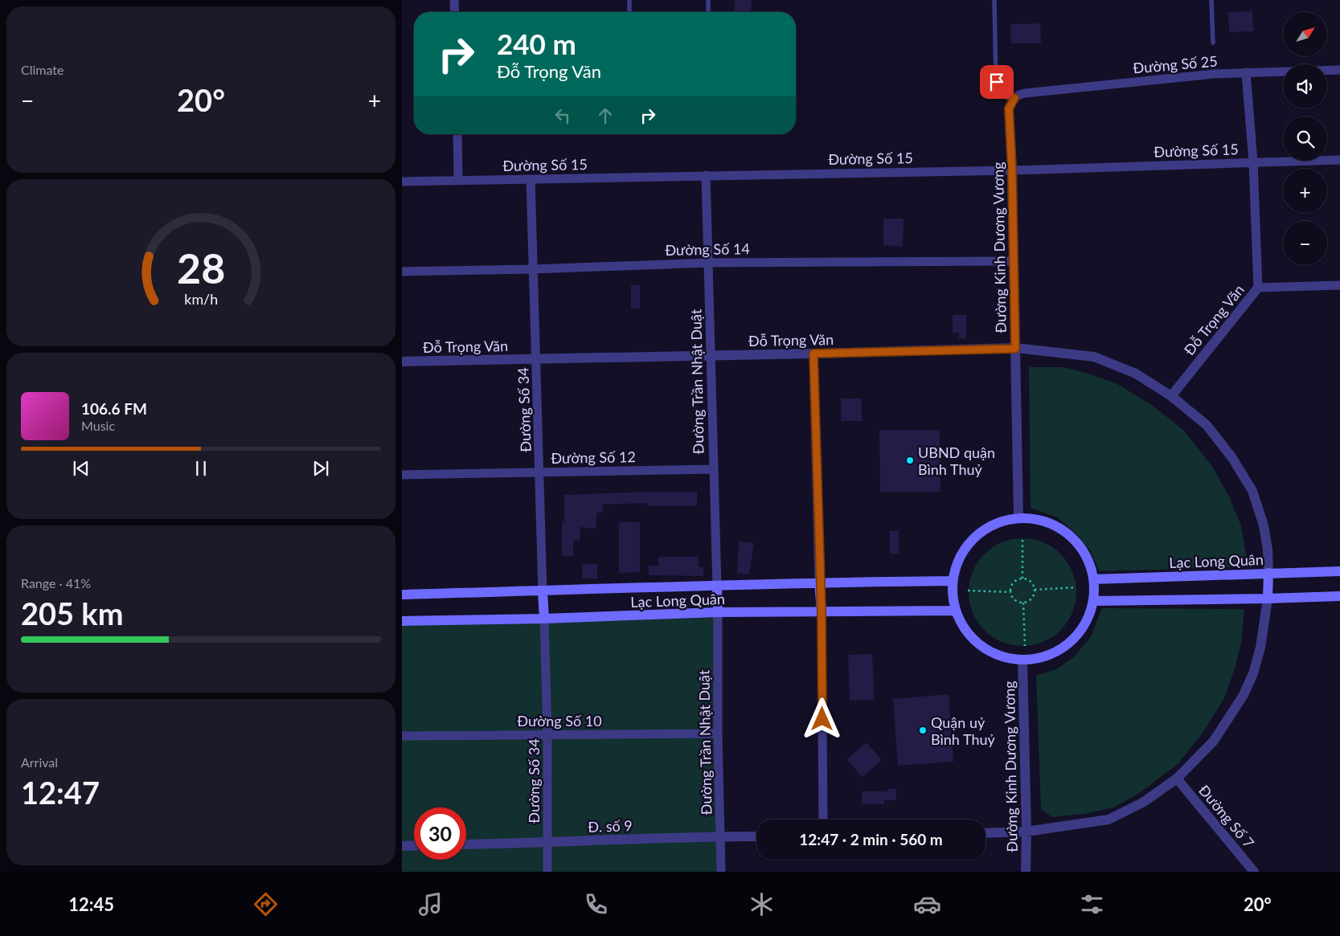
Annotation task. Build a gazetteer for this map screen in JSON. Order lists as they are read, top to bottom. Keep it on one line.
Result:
{"streets":{"main road":["Lạc Long Quân"],"street":["Đường Số 25","Đường Số 15","Đường Kinh Dương Vương","Đường Số 14","Đỗ Trọng Văn","Đường Trần Nhật Duật","Đường Số 34","Đường Số 12","Đường Số 10","Đường Số 7","Đ. số 9"]},"crossings":[["Đường Số 25","Đường Kinh Dương Vương"],["Đường Số 15","Đường Kinh Dương Vương"],["Đường Số 15","Đường Trần Nhật Duật"],["Đường Số 15","Đường Số 34"],["Đường Kinh Dương Vương","Đường Số 14"],["Đường Kinh Dương Vương","Đỗ Trọng Văn"],["Đường Số 14","Đường Trần Nhật Duật"],["Đường Số 14","Đường Số 34"],["Đỗ Trọng Văn","Đường Trần Nhật Duật"],["Đỗ Trọng Văn","Đường Số 34"],["Đỗ Trọng Văn","Lạc Long Quân"],["Đường Trần Nhật Duật","Đường Số 12"],["Đường Trần Nhật Duật","Lạc Long Quân"],["Đường Trần Nhật Duật","Đường Số 10"],["Đường Trần Nhật Duật","Đ. số 9"],["Đường Số 34","Đường Số 12"],["Đường Số 34","Lạc Long Quân"],["Đường Số 34","Đường Số 10"],["Đường Số 34","Đ. số 9"]],"places":["UBND quận Bình Thuỷ","Quận uỷ Bình Thuỷ"],"north":"top right","page":{"tile":["Climate",["Range · 41%","205 km"],["Arrival","12:47"]],"map_buttons":["+","−"],"turn":["240 m","Đỗ Trọng Văn"],"heat":["−","20°","+"],"song":["106.6 FM","Music"],"limit":"30","trip":"12:47 · 2 min · 560 m","tabs":["12:45","20°"],"gauge":["28","km/h"]}}
